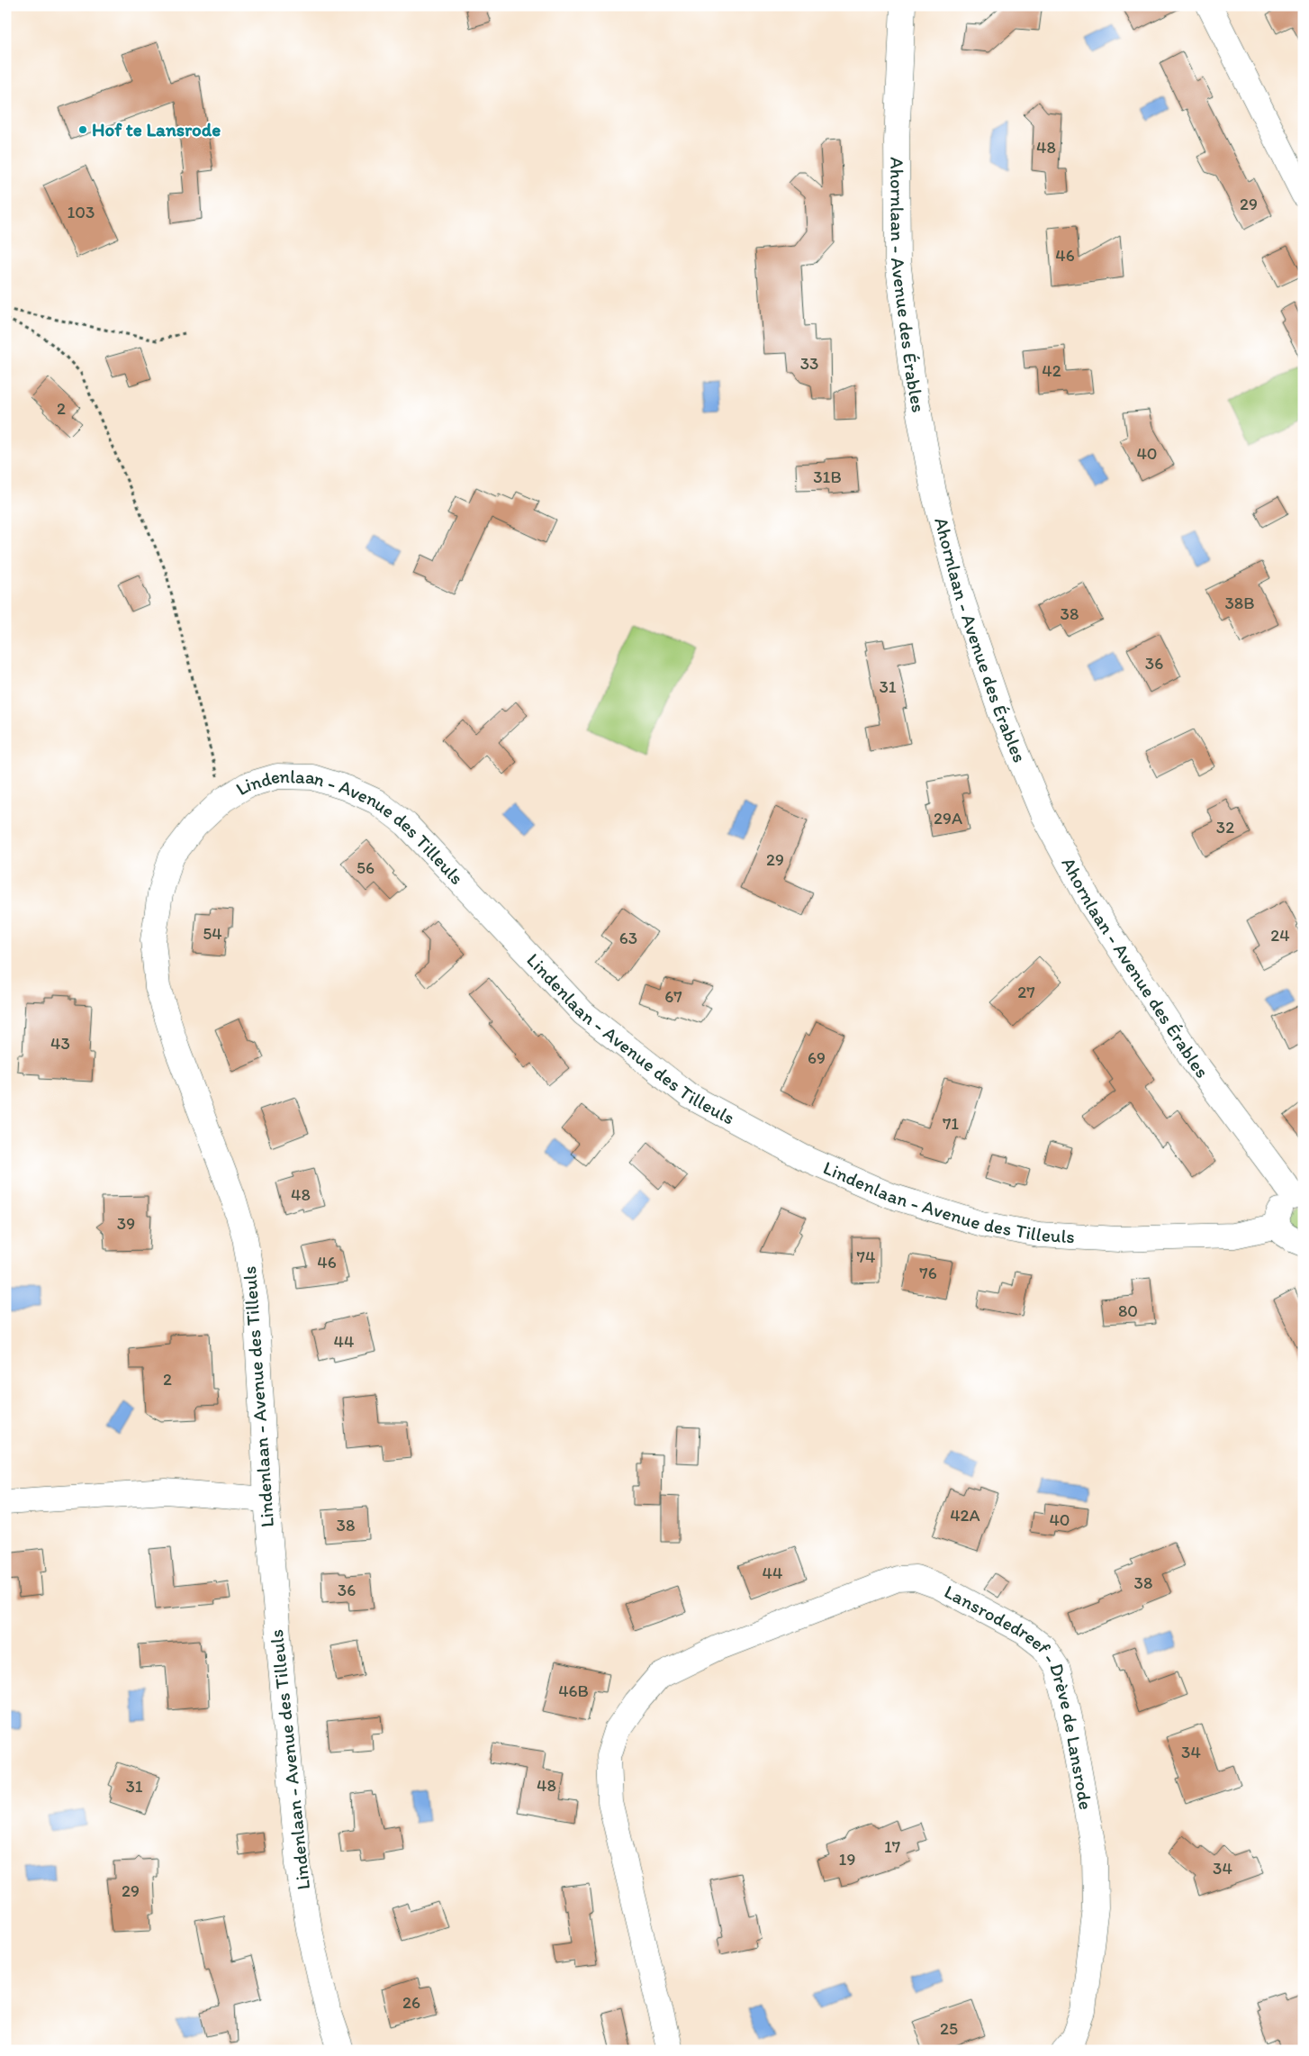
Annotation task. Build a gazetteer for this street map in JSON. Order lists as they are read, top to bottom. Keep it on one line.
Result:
{"streets":{"street":["Ahornlaan - Avenue des Érables","Lindenlaan - Avenue des Tilleuls","Lansrodedreef - Drève de Lansrode"]},"crossings":[["Ahornlaan - Avenue des Érables","Lindenlaan - Avenue des Tilleuls"]],"places":["Hof te Lansrode"],"house_numbers":["48","29","103","46","33","42","2","40","31B","38B","38","36","31","29A","32","29","56","54","24","63","27","67","43","69","71","48","39","74","46","76","80","44","2","42A","40","38","44","38","36","46B","34","48","31","17","19","34","29","26","25"]}
